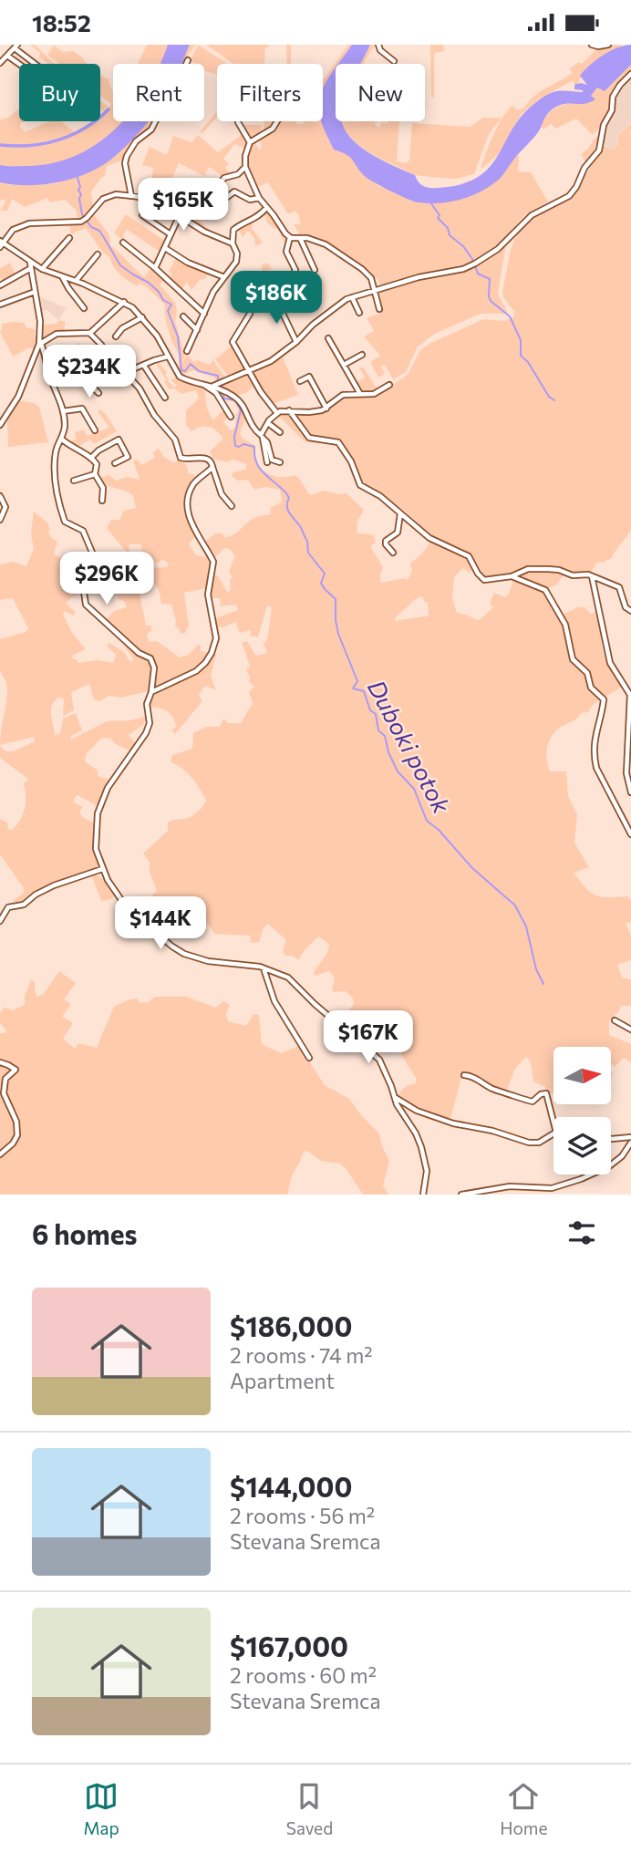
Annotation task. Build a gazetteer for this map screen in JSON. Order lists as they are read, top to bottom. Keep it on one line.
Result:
{"water":["Duboki potok"],"north":"right","page":{"status":"18:52","chip":["Buy","Rent","Filters","New"],"price":["$165K","$186K","$234K","$296K","$144K","$167K"],"heading":"6 homes","list":[{"name":"$186,000","note":"2 rooms · 74 m² · Apartment"},{"name":"$144,000","note":"2 rooms · 56 m² · Stevana Sremca"},{"name":"$167,000","note":"2 rooms · 60 m² · Stevana Sremca"}],"tabs":["Map","Saved","Home"]}}
